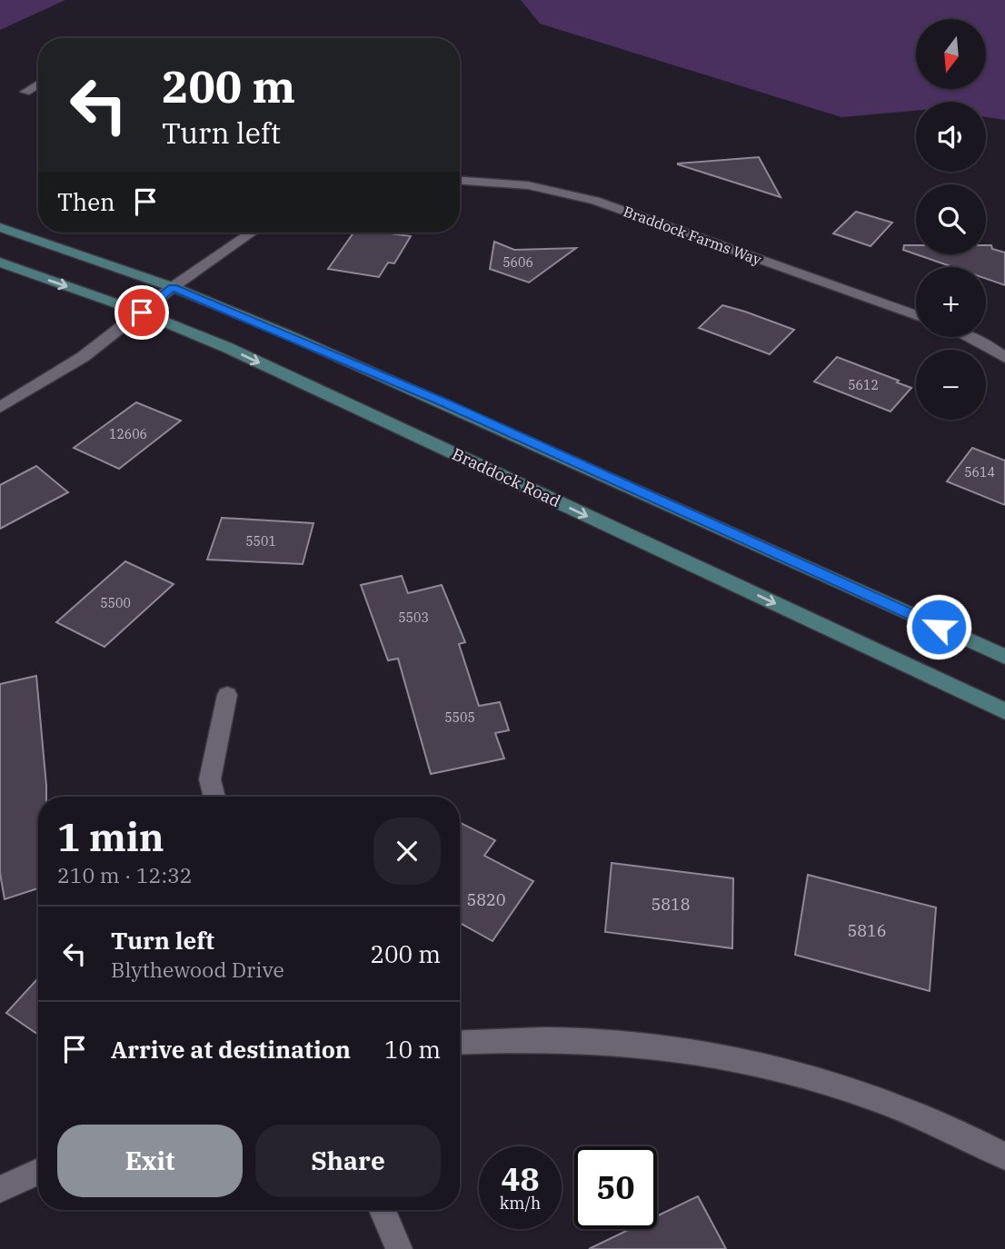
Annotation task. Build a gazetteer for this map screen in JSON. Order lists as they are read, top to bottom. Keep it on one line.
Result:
{"streets":{"main road":["Braddock Road"],"street":["Braddock Farms Way"]},"house_numbers":["5606","5612","12606","5614","5501","5500","5503","5505","5820","5818","5816"],"north":"bottom","page":{"map_buttons":["+","−"],"turn":["200 m","Turn left"],"then":"Then","heading":["1 min","210 m · 12:32"],"list":[{"name":"Turn left","note":"Blythewood Drive","value":"200 m"},{"name":"Arrive at destination","value":"10 m"}],"buttons":["Exit","Share"],"speed":"48 km/h","limit":"50"}}
